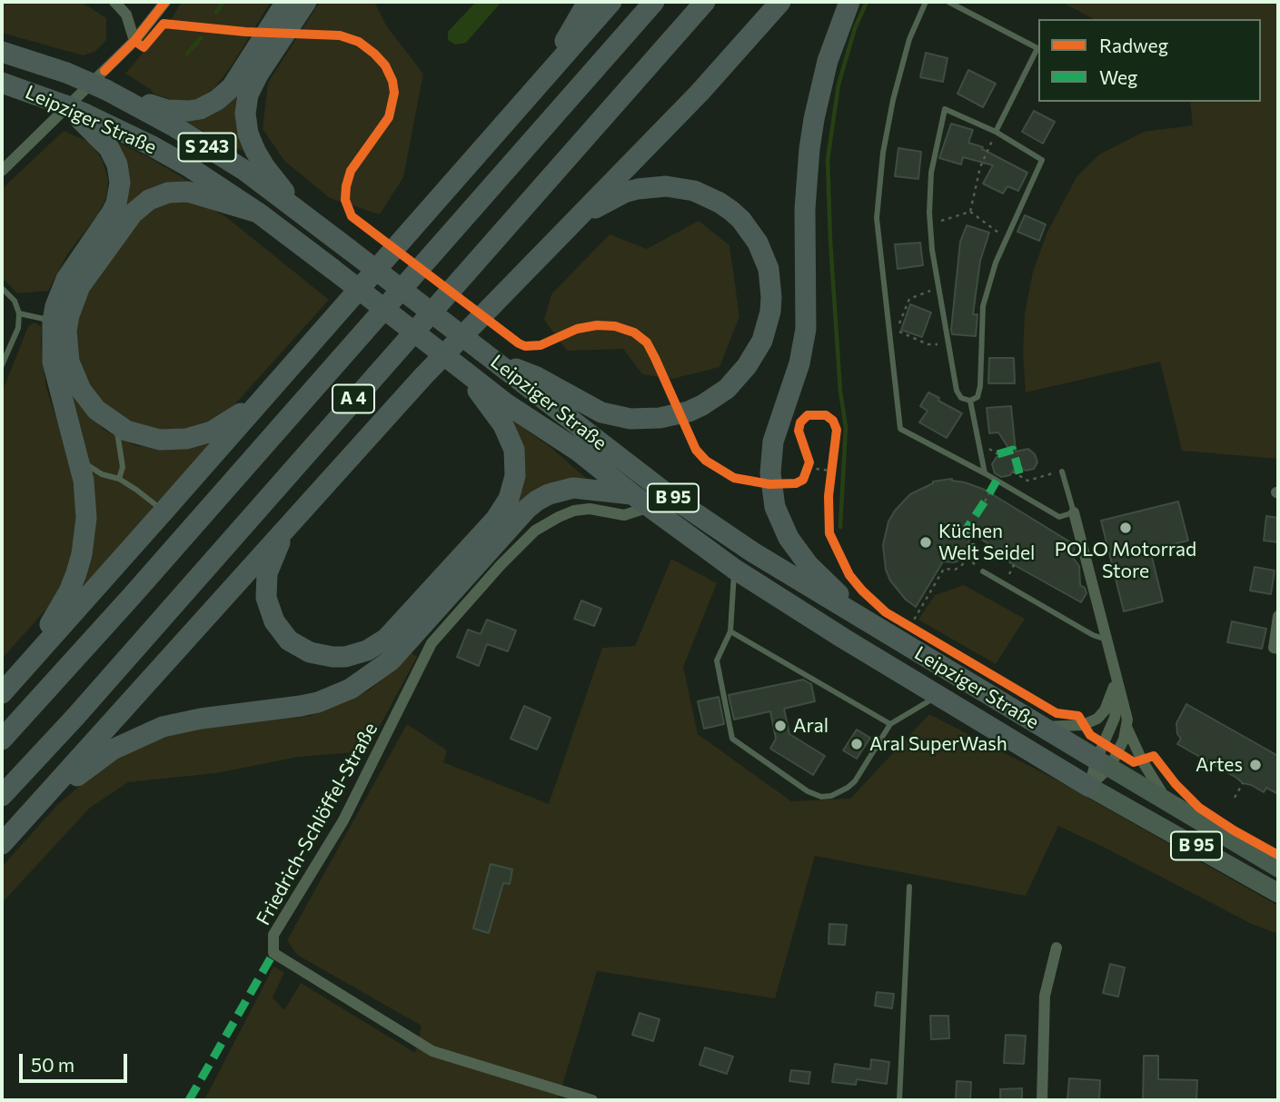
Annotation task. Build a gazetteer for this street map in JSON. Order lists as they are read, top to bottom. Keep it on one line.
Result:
{"streets":{"highway":["Leipziger Straße","S 243","A 4","B 95"],"street":["Friedrich-Schlöffel-Straße"]},"crossings":[["Leipziger Straße","Friedrich-Schlöffel-Straße"]],"places":["POLO Motorrad Store","Küchen Welt Seidel","Aral","Aral SuperWash","Artes"],"legend":["Radweg","Weg"],"scale_bar":"50 m"}
